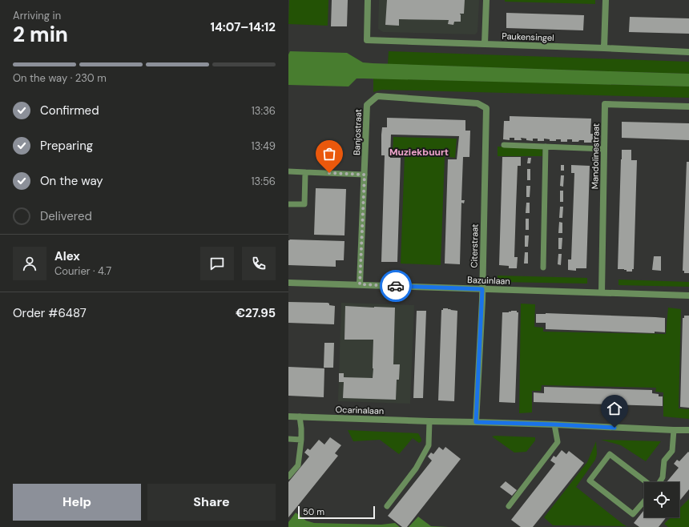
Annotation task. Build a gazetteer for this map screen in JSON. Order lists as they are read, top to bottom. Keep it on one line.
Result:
{"streets":{"street":["Paukensingel","Banjostraat","Mandolinestraat","Citerstraat","Bazuinlaan","Ocarinalaan"]},"crossings":[["Banjostraat","Citerstraat"],["Banjostraat","Bazuinlaan"],["Mandolinestraat","Bazuinlaan"],["Citerstraat","Bazuinlaan"],["Citerstraat","Ocarinalaan"]],"districts":["Muziekbuurt"],"scale_bar":"50 m","page":{"heading":["2 min","Arriving in","14:07–14:12"],"panel":["Alex","Courier · 4.7","Order #6487","€27.95"],"bar":"On the way · 230 m","list":[["Confirmed","13:36"],["Preparing","13:49"],["On the way","13:56"],"Delivered"],"buttons":["Help","Share"],"scale":"50 m"}}
